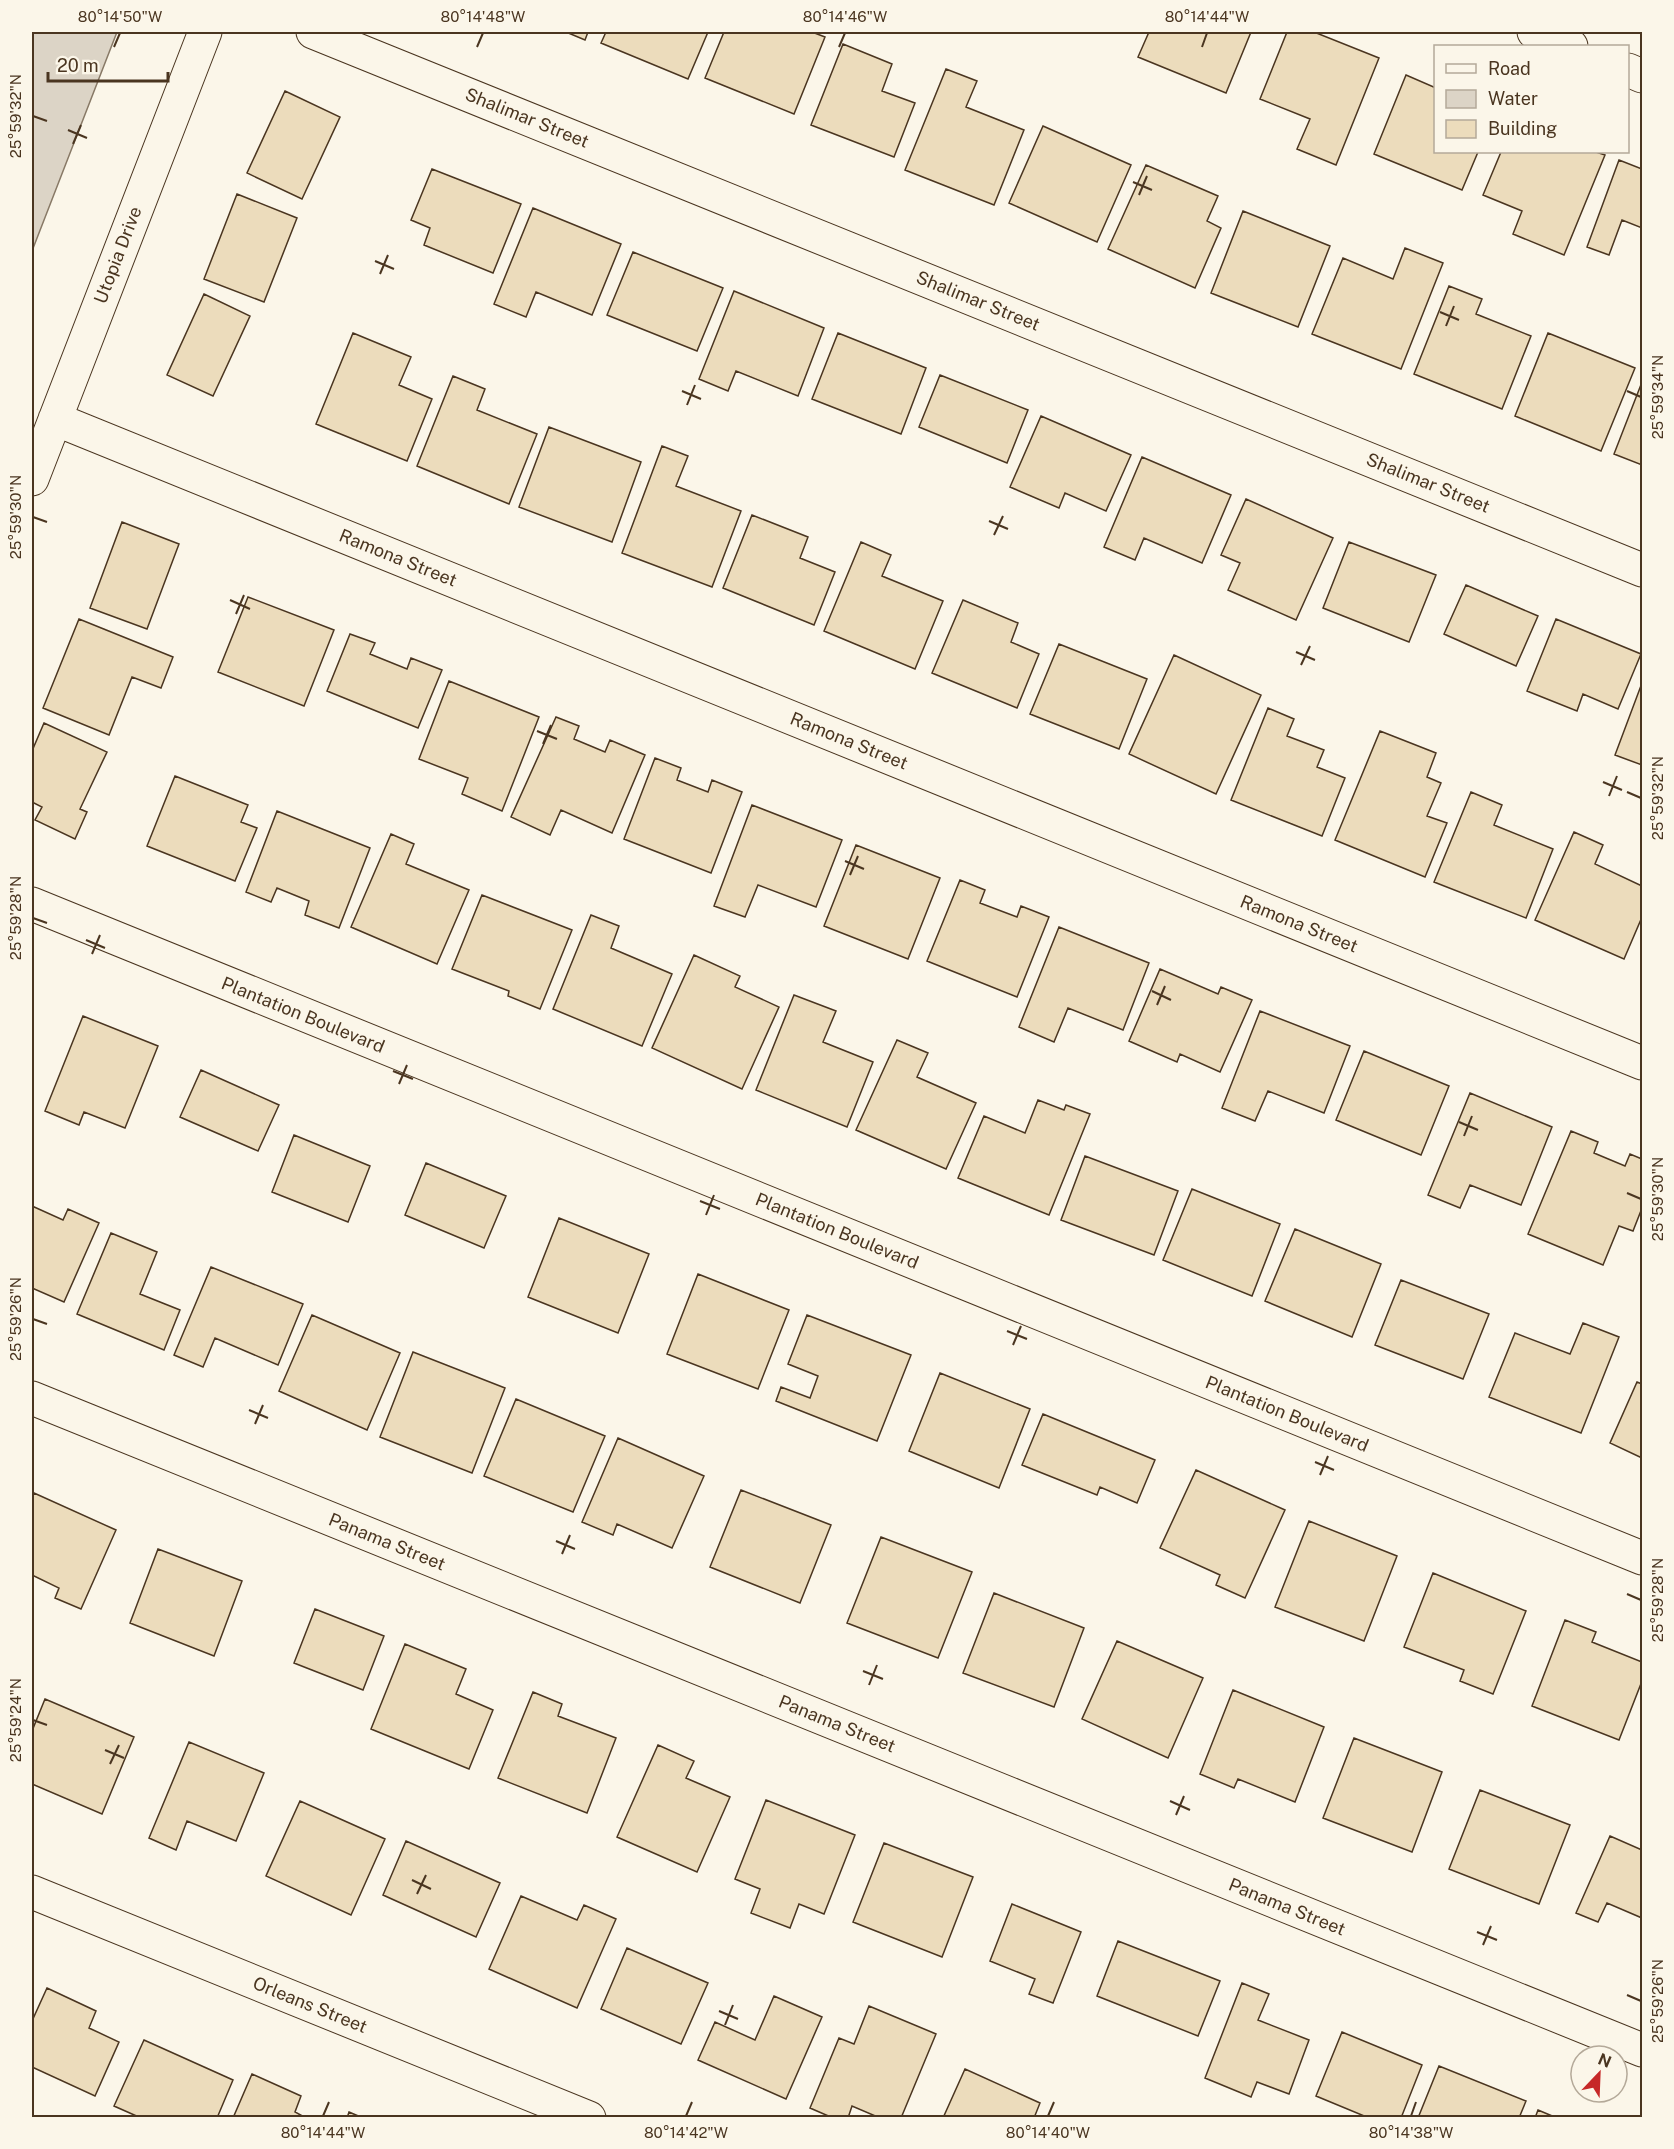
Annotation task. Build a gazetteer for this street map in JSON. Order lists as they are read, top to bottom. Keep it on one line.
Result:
{"streets":{"street":["Shalimar Street","Utopia Drive","Ramona Street","Plantation Boulevard","Panama Street","Orleans Street"]},"crossings":[["Utopia Drive","Ramona Street"]],"legend":["Road","Water","Building"],"scale_bar":"20 m","north":"top right","coordinates":["80°14'50\"W","80°14'48\"W","80°14'46\"W","80°14'44\"W","25°59'32\"N","25°59'34\"N","25°59'30\"N","25°59'28\"N","25°59'26\"N","25°59'24\"N","80°14'42\"W","80°14'40\"W","80°14'38\"W"]}
